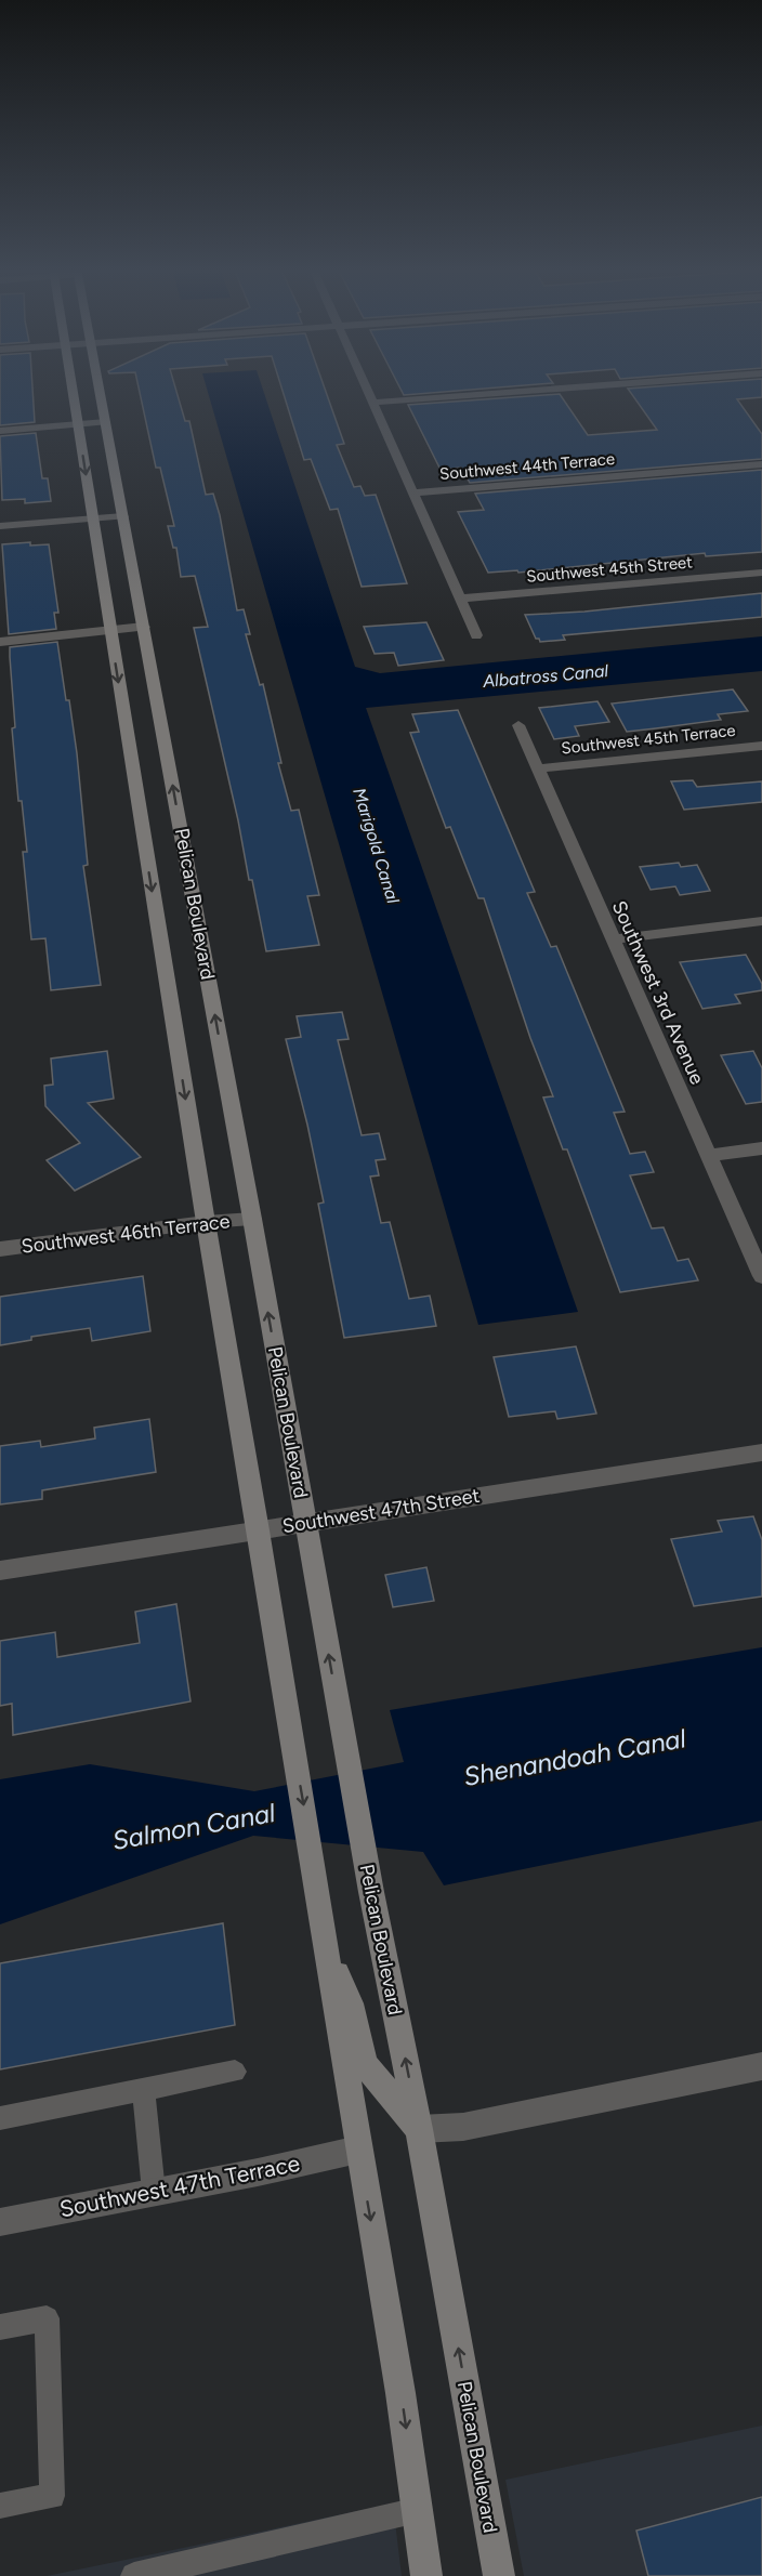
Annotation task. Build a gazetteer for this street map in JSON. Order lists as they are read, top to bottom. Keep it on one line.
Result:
{"streets":{"street":["Southwest 44th Terrace","Southwest 45th Street","Southwest 45th Terrace","Pelican Boulevard","Southwest 3rd Avenue","Southwest 46th Terrace","Southwest 47th Street","Southwest 47th Terrace"]},"crossings":[["Southwest 45th Terrace","Southwest 3rd Avenue"],["Pelican Boulevard","Southwest 46th Terrace"],["Pelican Boulevard","Southwest 47th Street"],["Pelican Boulevard","Southwest 47th Terrace"]],"water":["Albatross Canal","Marigold Canal","Shenandoah Canal","Salmon Canal"]}
